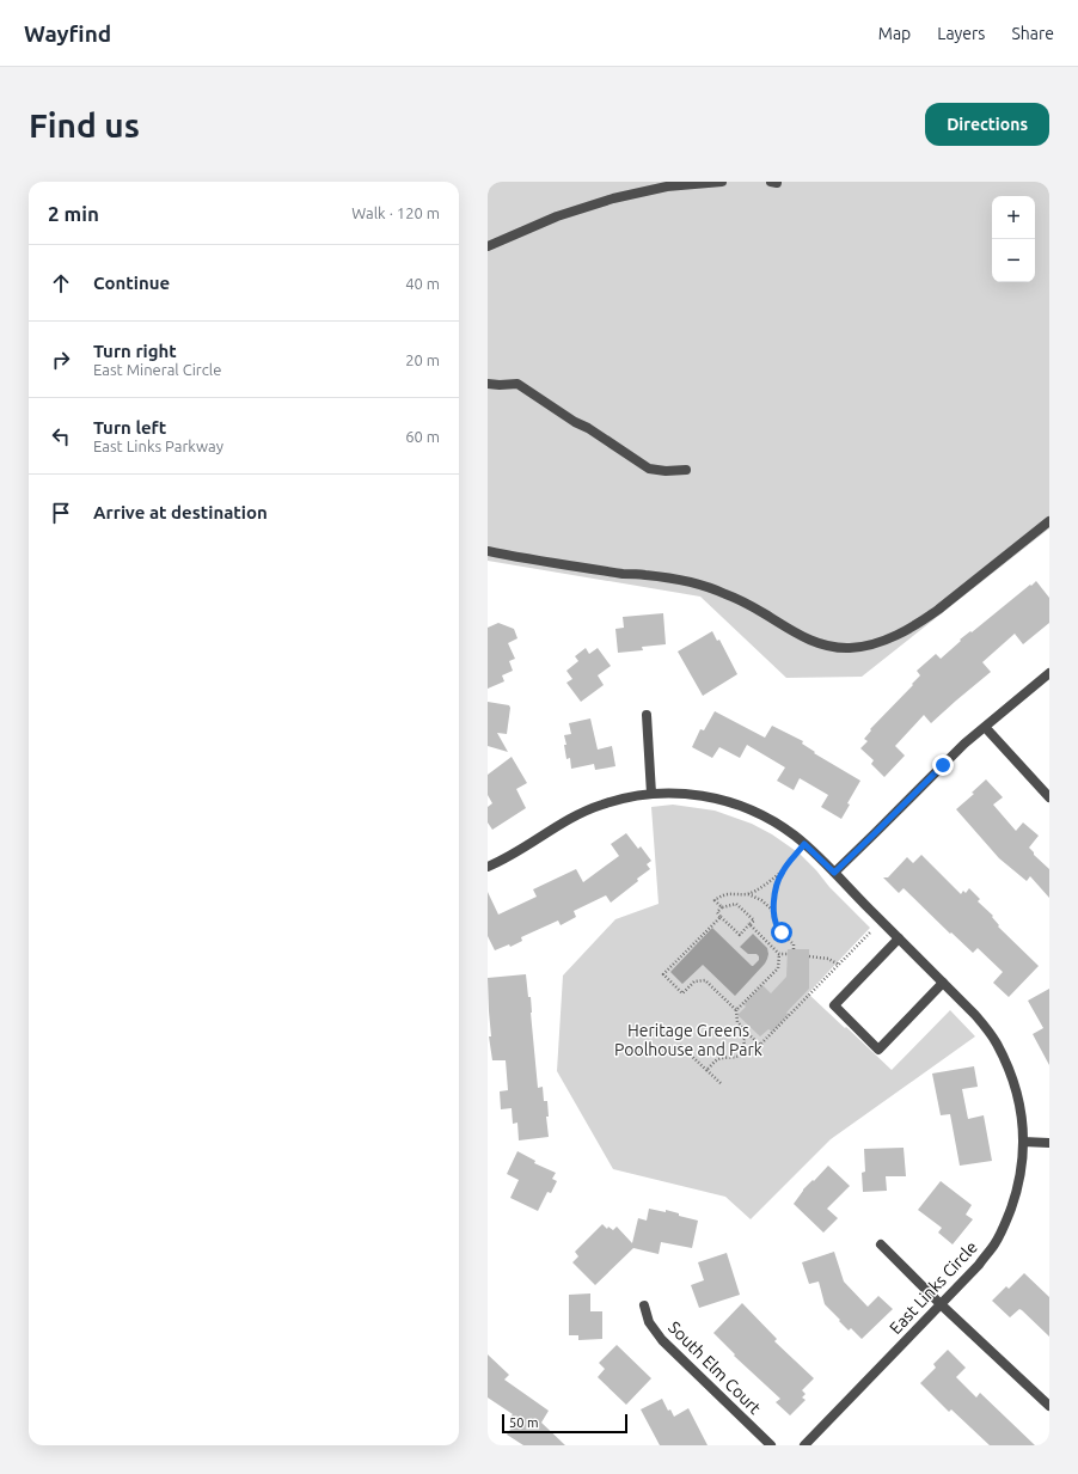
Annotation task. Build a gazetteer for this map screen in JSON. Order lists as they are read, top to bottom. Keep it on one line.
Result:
{"streets":{"street":["East Links Circle","South Elm Court"]},"parks":["Heritage Greens Poolhouse and Park"],"scale_bar":"50 m","page":{"header":"Wayfind","nav":["Map","Layers","Share"],"buttons":"Directions","title":"Find us","heading":["2 min","Walk · 120 m"],"map_buttons":["+","−"],"list":[["Continue","40 m"],["Turn right","East Mineral Circle","20 m"],["Turn left","East Links Parkway","60 m"],"Arrive at destination"],"scale":"50 m"}}
